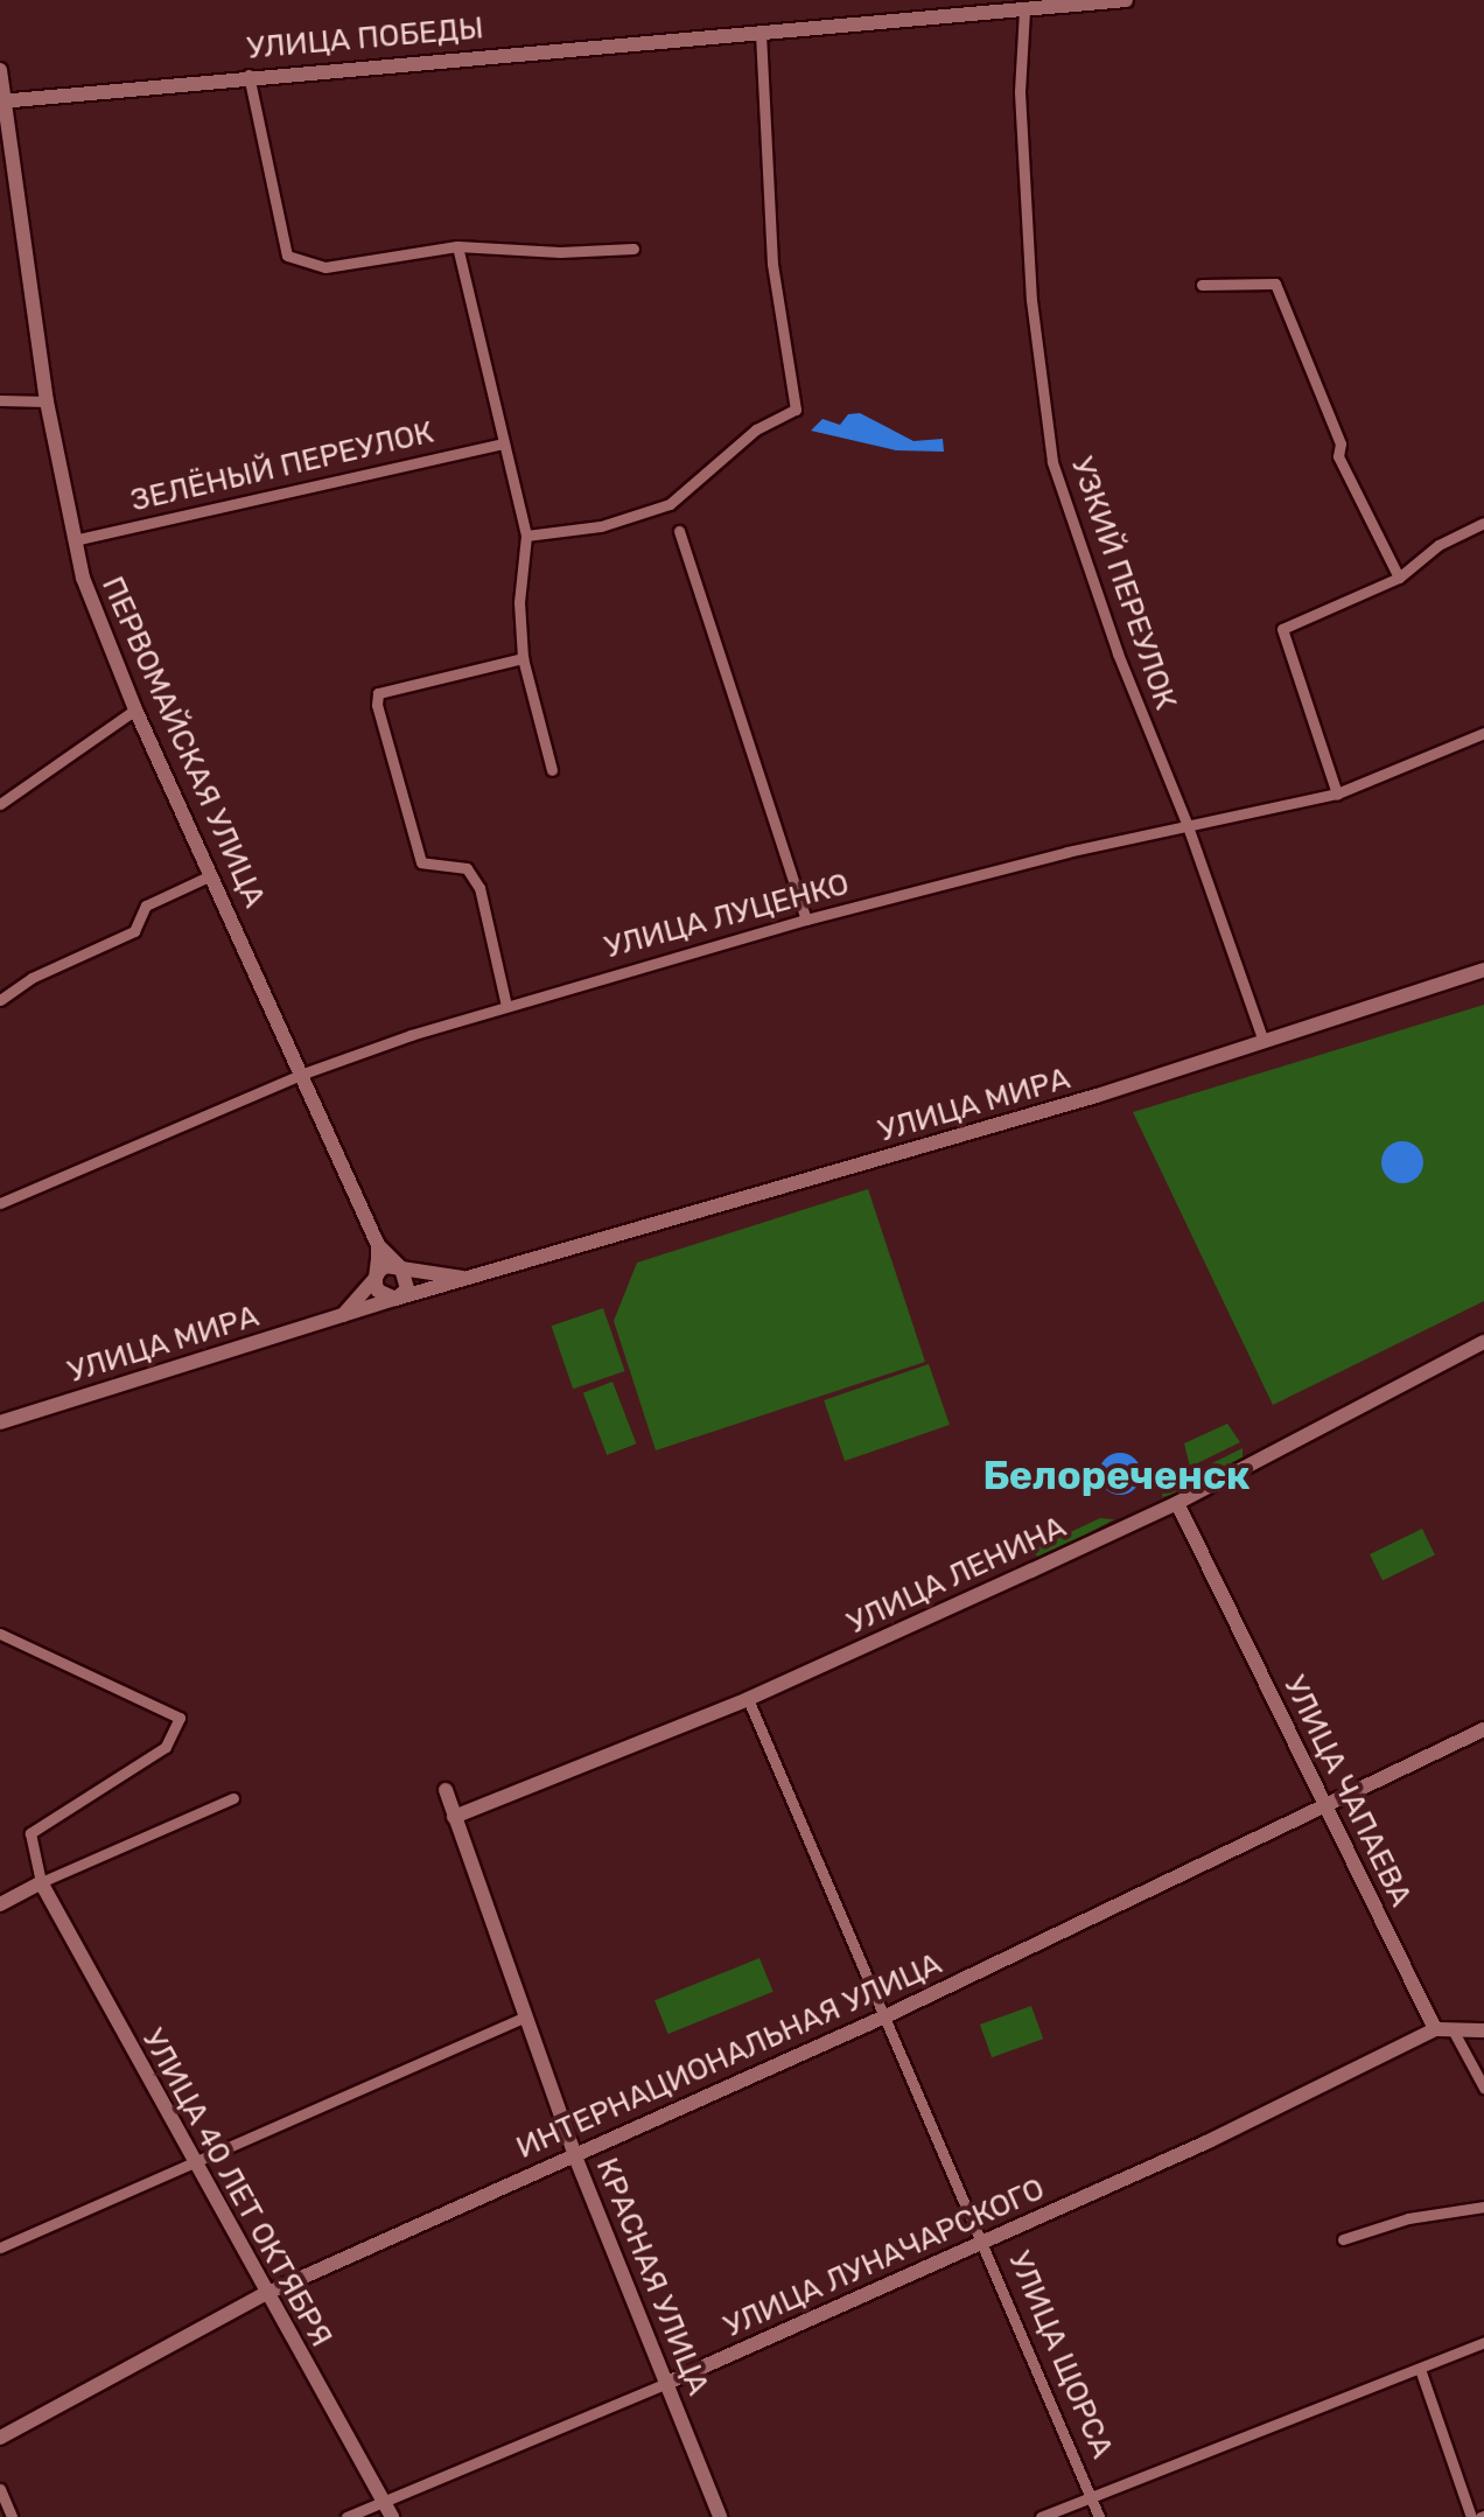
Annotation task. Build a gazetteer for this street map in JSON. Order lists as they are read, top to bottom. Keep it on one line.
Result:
{"streets":{"street":["УЛИЦА ПОБЕДЫ","ЗЕЛЁНЫЙ ПЕРЕУЛОК","УЗКИЙ ПЕРЕУЛОК","ПЕРВОМАЙСКАЯ УЛИЦА","УЛИЦА ЛУЦЕНКО","УЛИЦА МИРА","УЛИЦА ЛЕНИНА","УЛИЦА ЧАПАЕВА","ИНТЕРНАЦИОНАЛЬНАЯ УЛИЦА","УЛИЦА 40 ЛЕТ ОКТЯБРЯ","УЛИЦА ЛУНАЧАРСКОГО","КРАСНАЯ УЛИЦА","УЛИЦА ЩОРСА"]},"crossings":[["УЛИЦА ПОБЕДЫ","УЗКИЙ ПЕРЕУЛОК"],["УЛИЦА ПОБЕДЫ","ПЕРВОМАЙСКАЯ УЛИЦА"],["ЗЕЛЁНЫЙ ПЕРЕУЛОК","ПЕРВОМАЙСКАЯ УЛИЦА"],["УЗКИЙ ПЕРЕУЛОК","УЛИЦА ЛУЦЕНКО"],["УЗКИЙ ПЕРЕУЛОК","УЛИЦА МИРА"],["ПЕРВОМАЙСКАЯ УЛИЦА","УЛИЦА ЛУЦЕНКО"],["ПЕРВОМАЙСКАЯ УЛИЦА","УЛИЦА МИРА"],["УЛИЦА ЛЕНИНА","УЛИЦА ЧАПАЕВА"],["УЛИЦА ЛЕНИНА","КРАСНАЯ УЛИЦА"],["УЛИЦА ЛЕНИНА","УЛИЦА ЩОРСА"],["УЛИЦА ЧАПАЕВА","ИНТЕРНАЦИОНАЛЬНАЯ УЛИЦА"],["УЛИЦА ЧАПАЕВА","УЛИЦА ЛУНАЧАРСКОГО"],["ИНТЕРНАЦИОНАЛЬНАЯ УЛИЦА","УЛИЦА 40 ЛЕТ ОКТЯБРЯ"],["ИНТЕРНАЦИОНАЛЬНАЯ УЛИЦА","КРАСНАЯ УЛИЦА"],["ИНТЕРНАЦИОНАЛЬНАЯ УЛИЦА","УЛИЦА ЩОРСА"],["УЛИЦА 40 ЛЕТ ОКТЯБРЯ","УЛИЦА ЛУНАЧАРСКОГО"],["УЛИЦА ЛУНАЧАРСКОГО","КРАСНАЯ УЛИЦА"],["УЛИЦА ЛУНАЧАРСКОГО","УЛИЦА ЩОРСА"]],"districts":["Белореченск"]}
